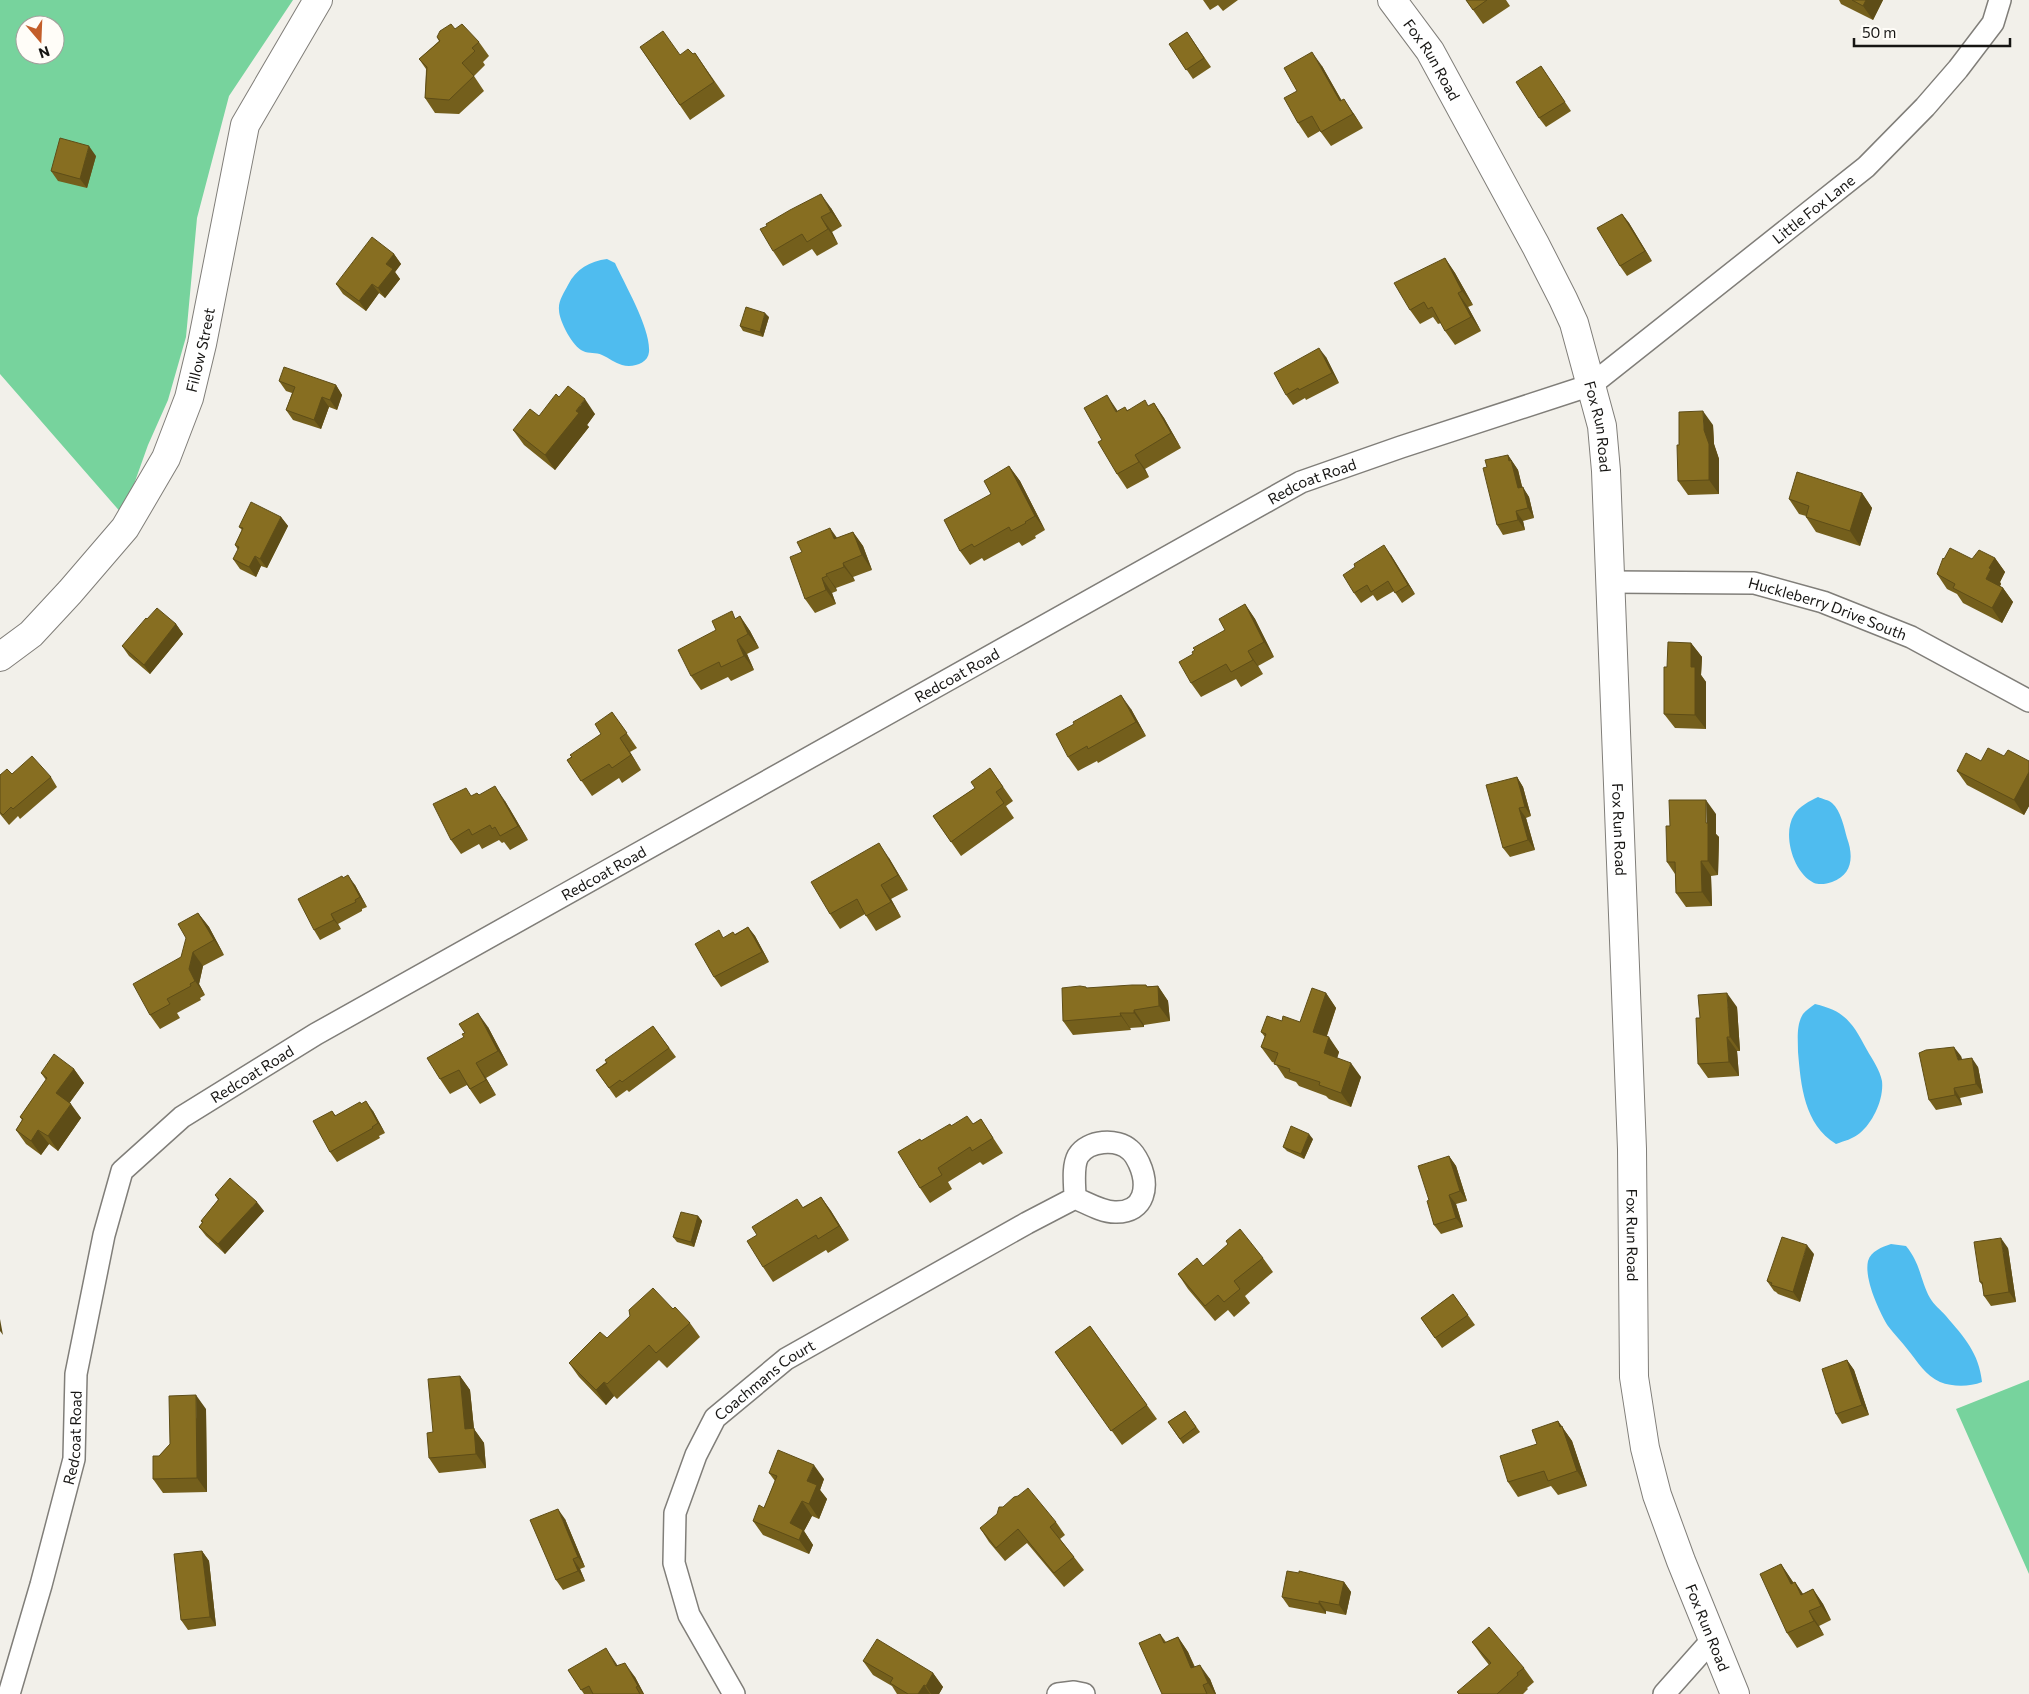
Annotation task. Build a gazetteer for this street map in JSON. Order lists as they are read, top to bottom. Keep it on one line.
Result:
{"streets":{"street":["Fox Run Road","Little Fox Lane","Fillow Street","Redcoat Road","Huckleberry Drive South","Coachmans Court"]},"crossings":[["Fox Run Road","Little Fox Lane"],["Fox Run Road","Redcoat Road"],["Fox Run Road","Huckleberry Drive South"],["Little Fox Lane","Redcoat Road"]],"scale_bar":"50 m","north":"bottom"}
